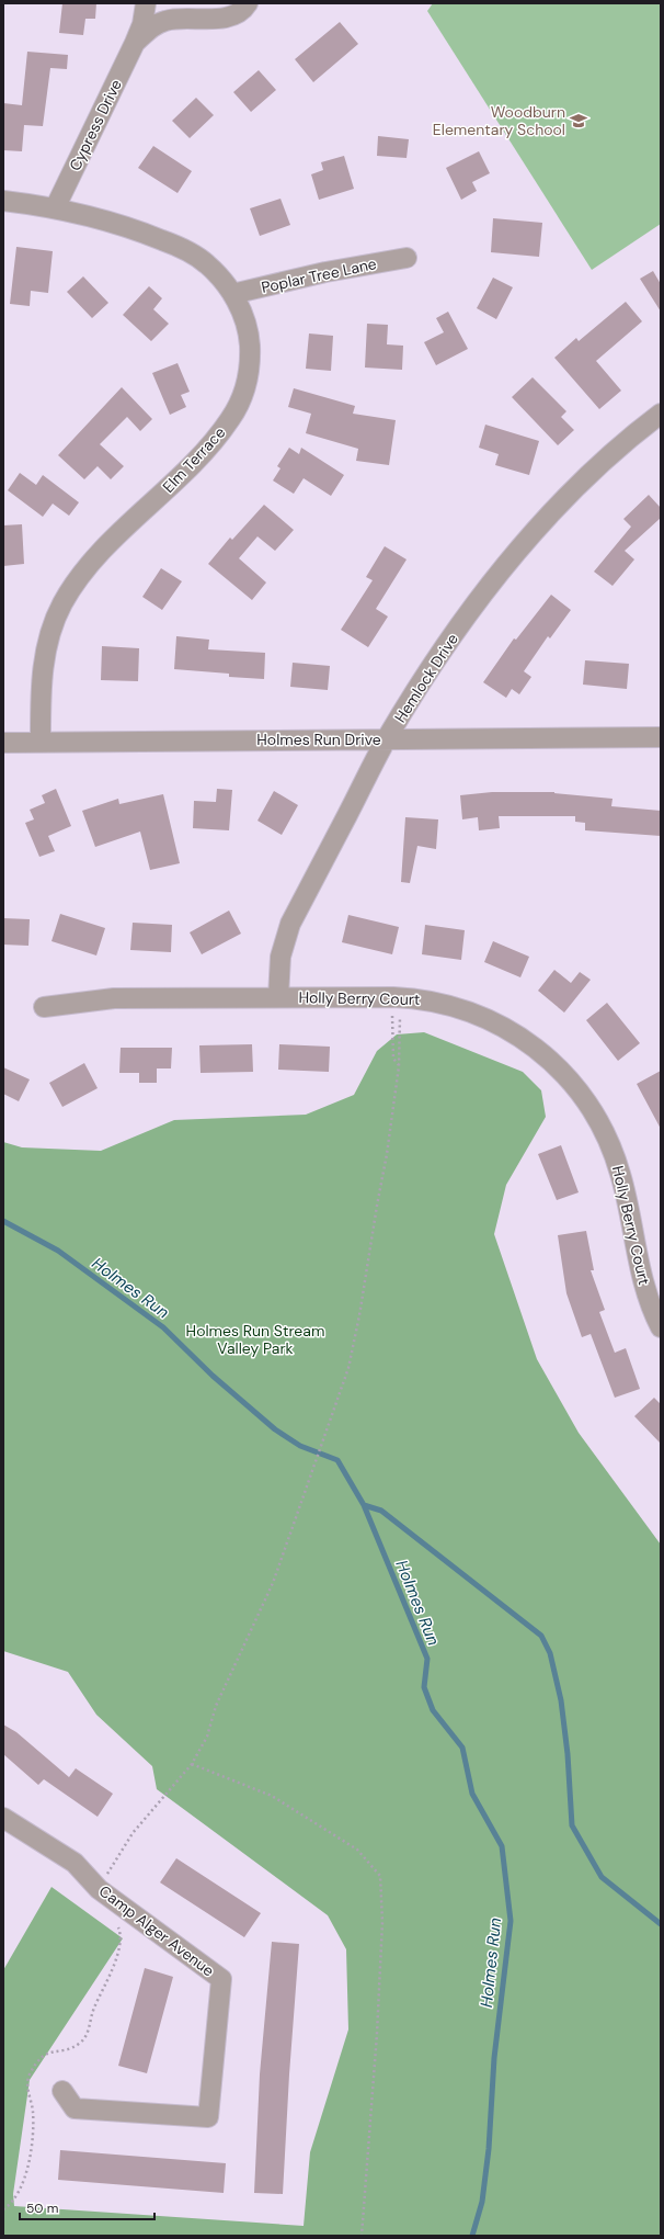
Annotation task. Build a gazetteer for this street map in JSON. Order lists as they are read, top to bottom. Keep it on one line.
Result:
{"streets":{"street":["Cypress Drive","Poplar Tree Lane","Elm Terrace","Hemlock Drive","Holmes Run Drive","Holly Berry Court","Camp Alger Avenue"]},"crossings":[["Cypress Drive","Elm Terrace"],["Poplar Tree Lane","Elm Terrace"],["Elm Terrace","Holmes Run Drive"],["Hemlock Drive","Holmes Run Drive"],["Hemlock Drive","Holly Berry Court"]],"water":["Holmes Run"],"parks":["Holmes Run Stream Valley Park"],"places":{"school or university":["Woodburn Elementary School"]},"scale_bar":"50 m"}
